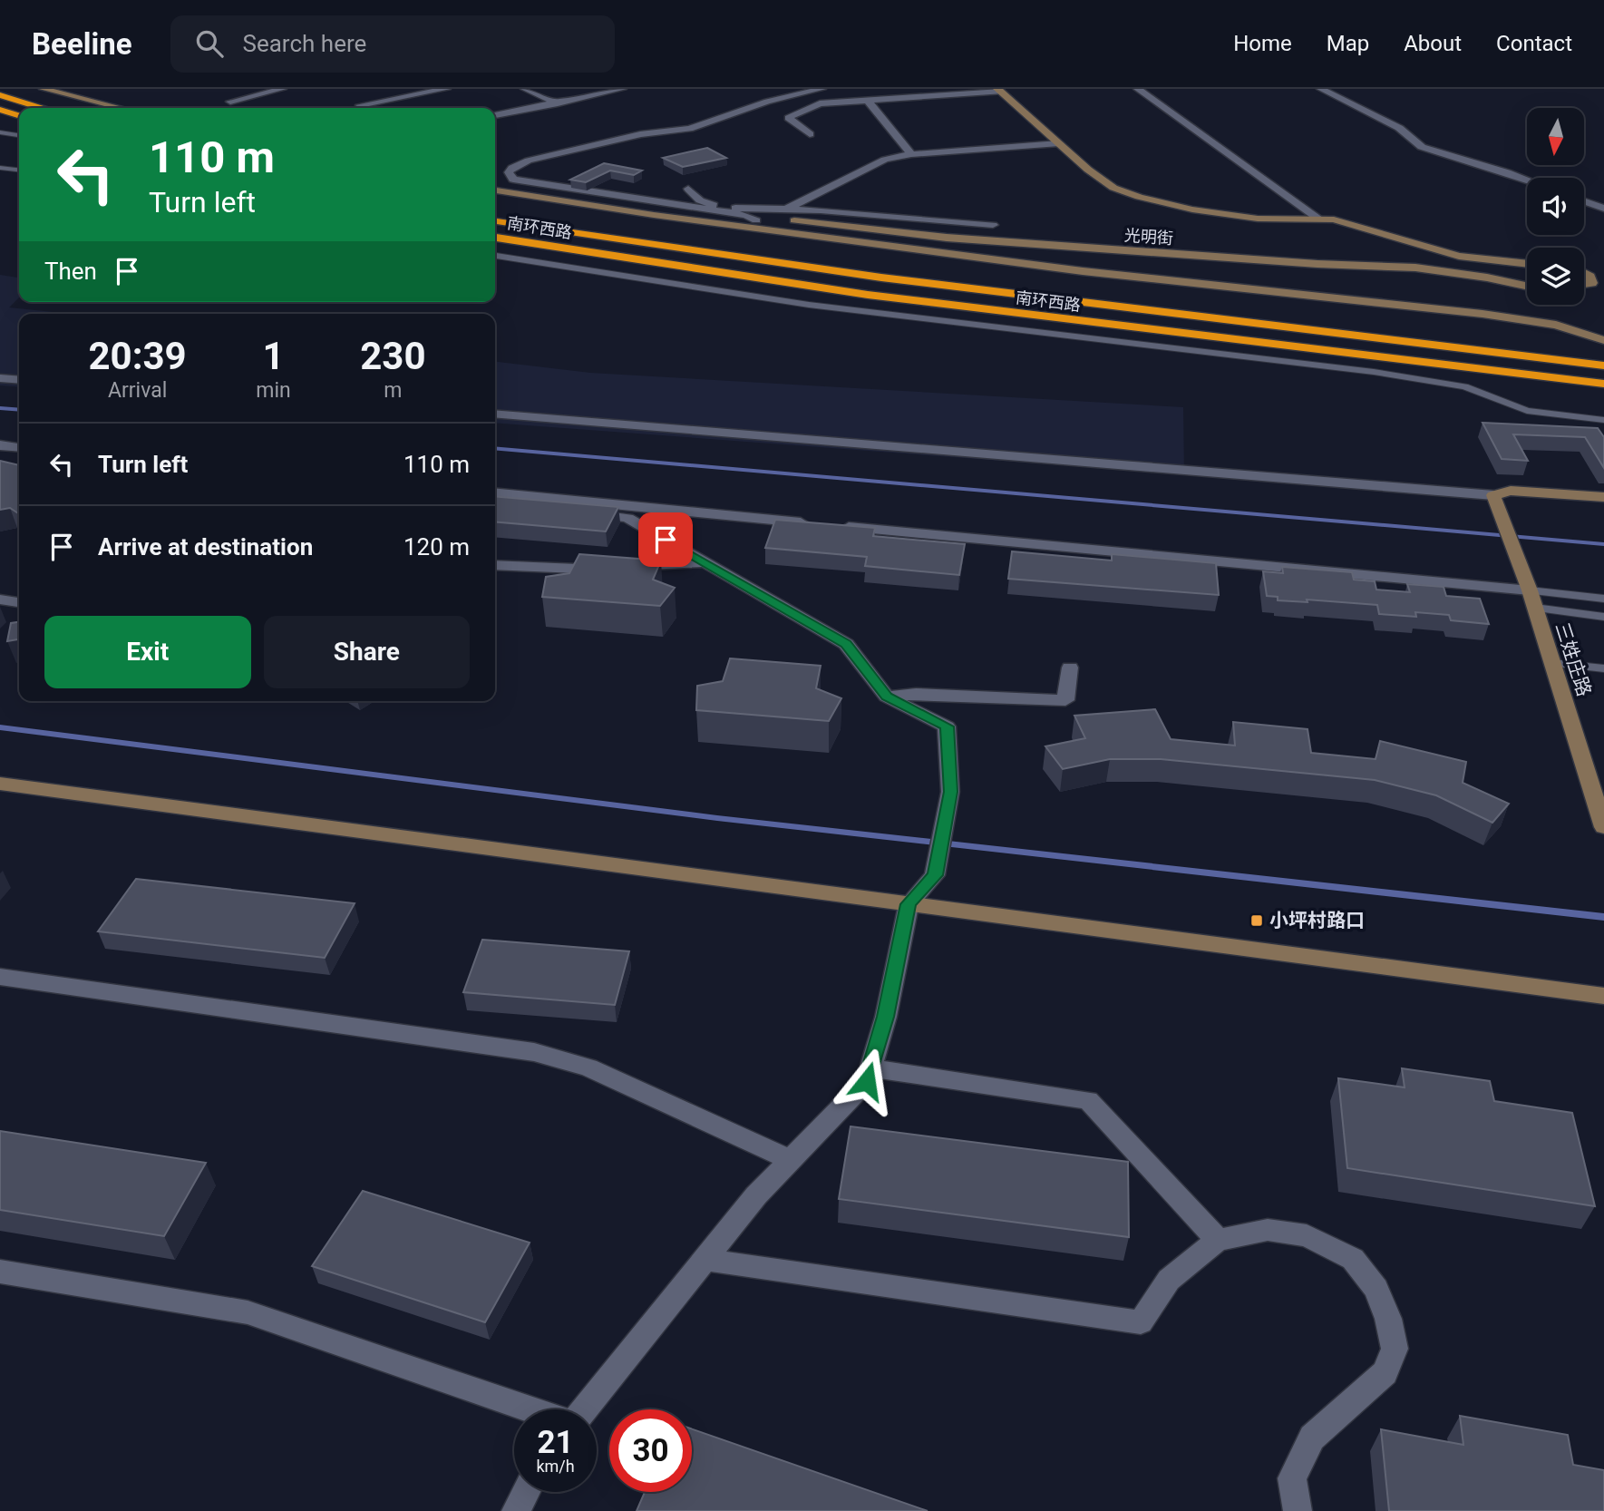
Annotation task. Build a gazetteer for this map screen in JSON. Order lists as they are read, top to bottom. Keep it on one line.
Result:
{"streets":{"highway":["南环西路"],"street":["光明街","三姓庄路"]},"places":{"transit":["小坪村路口"]},"north":"bottom","page":{"header":"Beeline","search":"Search here","nav":["Home","Map","About","Contact"],"turn":["110 m","Turn left"],"then":"Then","eta":["20:39","Arrival","1","min","230","m"],"list":[{"name":"Turn left","value":"110 m"},{"name":"Arrive at destination","value":"120 m"}],"buttons":["Exit","Share"],"speed":"21 km/h","limit":"30"}}
